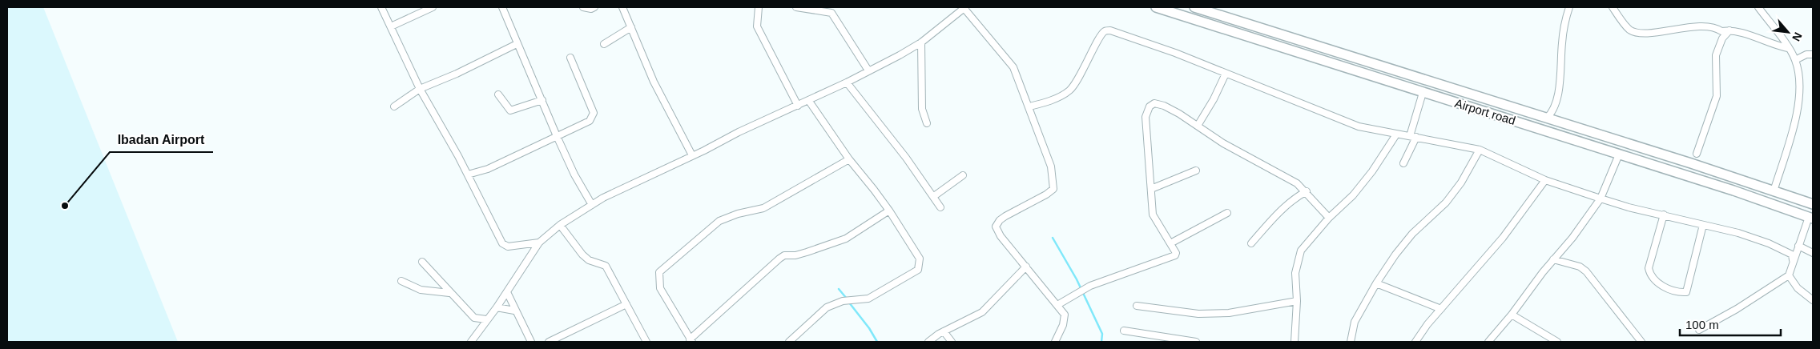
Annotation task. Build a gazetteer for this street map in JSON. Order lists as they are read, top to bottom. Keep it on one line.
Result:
{"streets":{"main road":["Airport road"]},"places":["Ibadan Airport"],"scale_bar":"100 m","north":"bottom right"}
